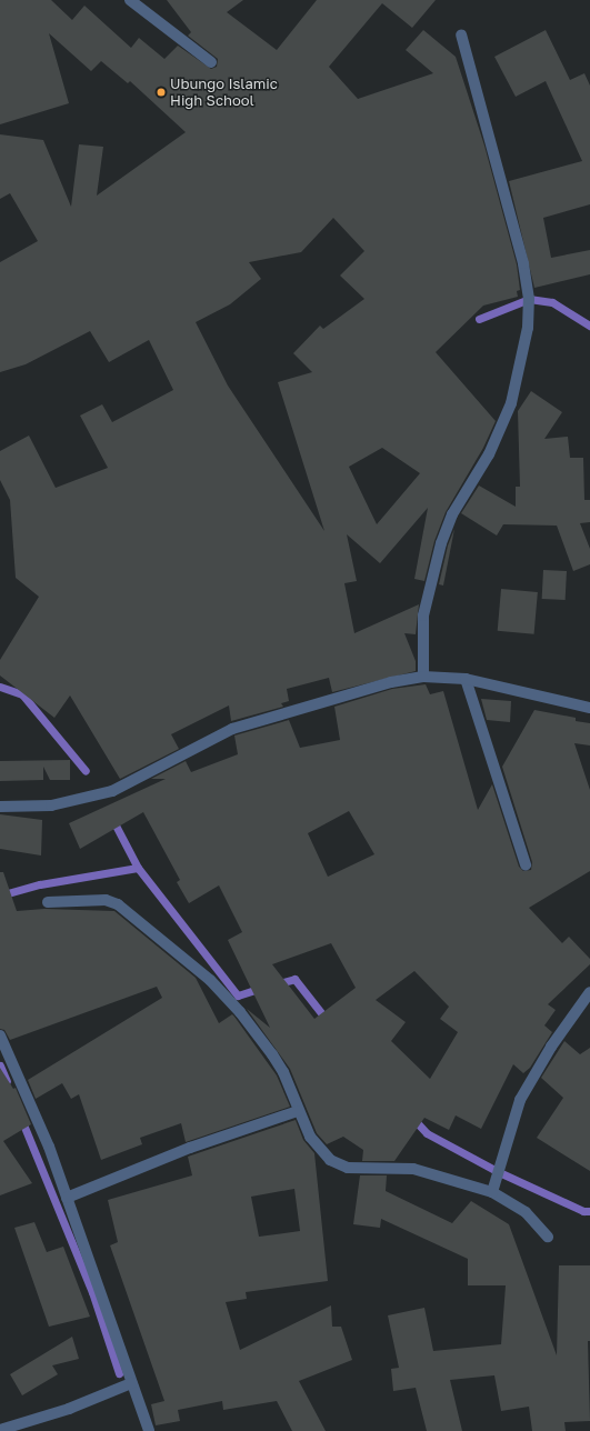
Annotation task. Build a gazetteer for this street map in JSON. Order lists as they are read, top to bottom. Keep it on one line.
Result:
{"places":["Ubungo Islamic High School"]}
